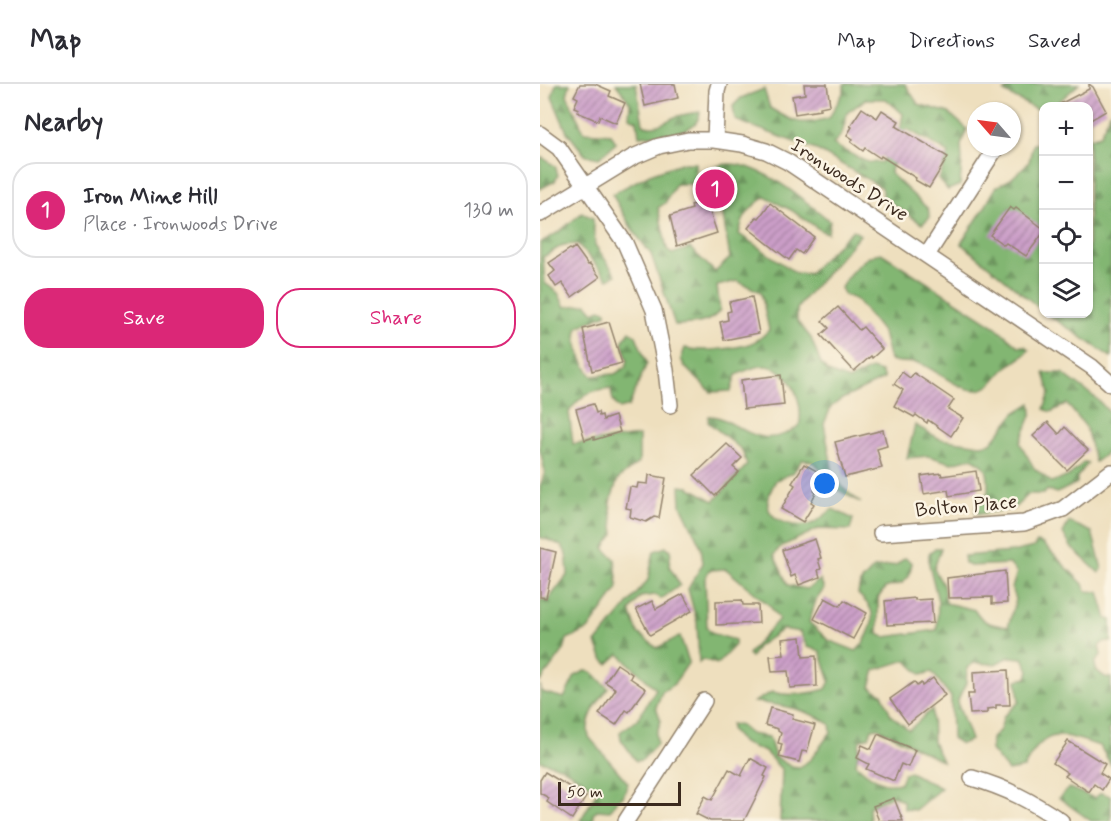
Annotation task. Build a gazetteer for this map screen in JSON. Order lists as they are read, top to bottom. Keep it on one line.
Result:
{"streets":{"street":["Ironwoods Drive","Bolton Place"]},"scale_bar":"50 m","north":"top left","page":{"header":"Map","nav":["Map","Directions","Saved"],"heading":"Nearby","map_buttons":["+","−"],"list":[{"mark":"1","name":"Iron Mine Hill","note":"Place · Ironwoods Drive","value":"130 m"}],"pins":"1","buttons":["Save","Share"],"scale":"50 m"}}
